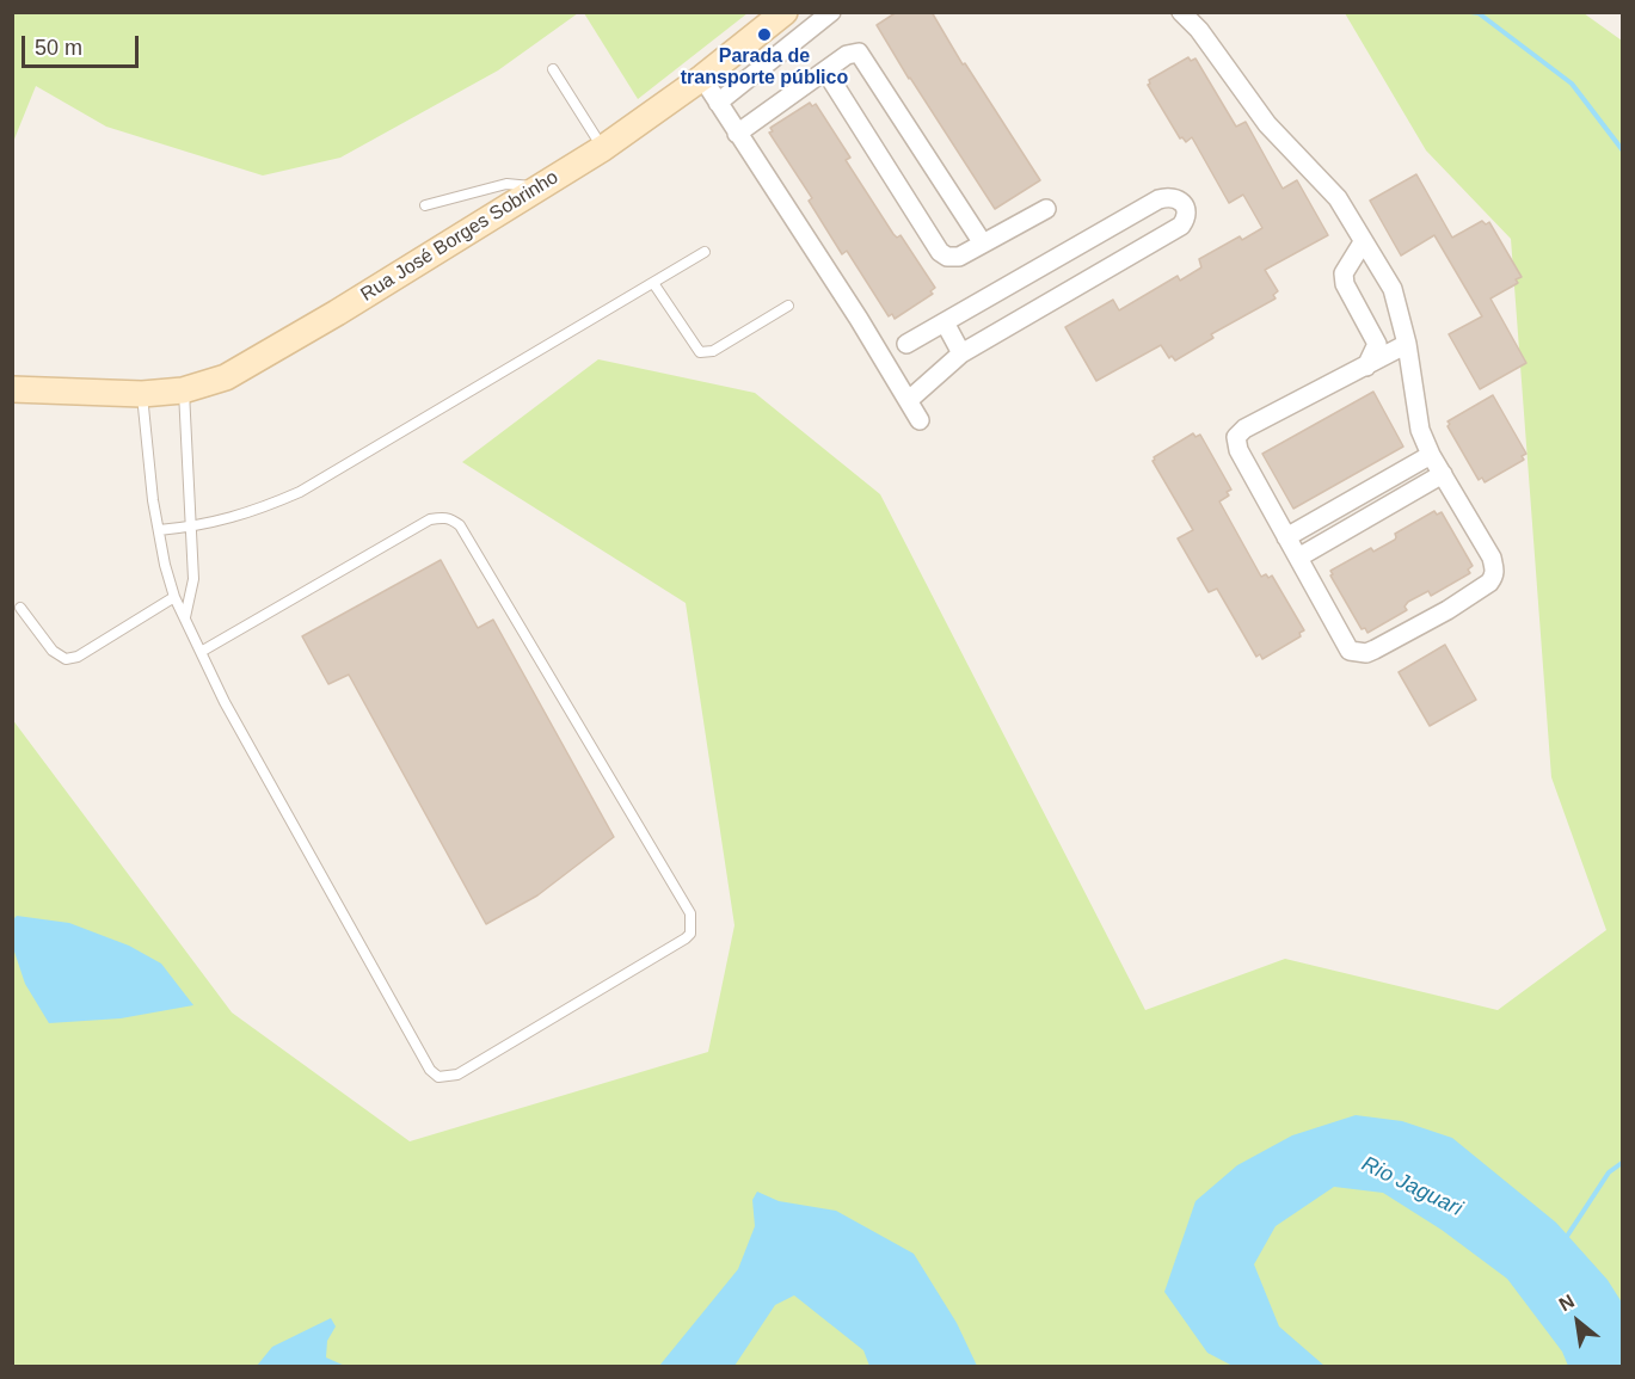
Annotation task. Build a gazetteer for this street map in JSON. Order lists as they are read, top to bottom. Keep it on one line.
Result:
{"streets":{"street":["Rua José Borges Sobrinho"]},"water":["Rio Jaguari"],"places":["Parada de transporte público"],"scale_bar":"50 m","north":"top left"}
